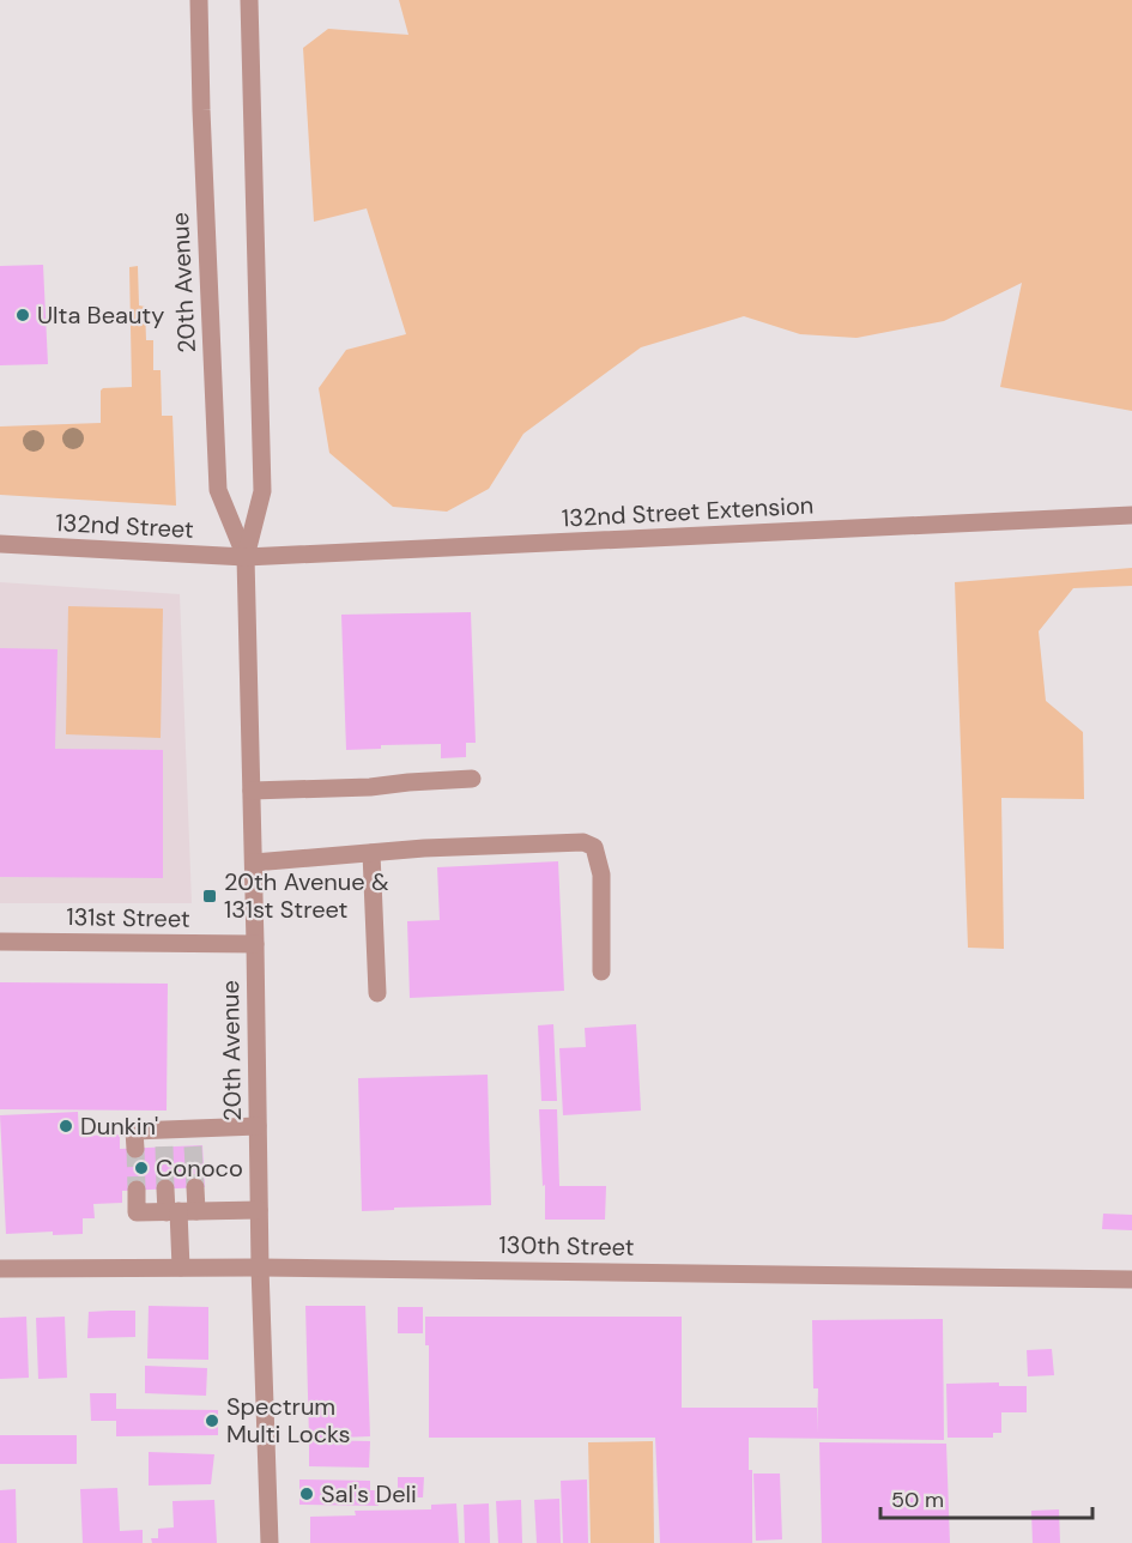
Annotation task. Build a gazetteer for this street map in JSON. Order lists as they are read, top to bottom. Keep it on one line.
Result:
{"streets":{"street":["20th Avenue","132nd Street Extension","132nd Street","131st Street","130th Street"]},"crossings":[["20th Avenue","132nd Street Extension"],["20th Avenue","132nd Street"],["20th Avenue","131st Street"],["20th Avenue","130th Street"],["132nd Street Extension","132nd Street"]],"places":{"other":["Ulta Beauty","Dunkin'","Conoco","Spectrum Multi Locks","Sal's Deli"],"transit":["20th Avenue & 131st Street"]},"scale_bar":"50 m"}
